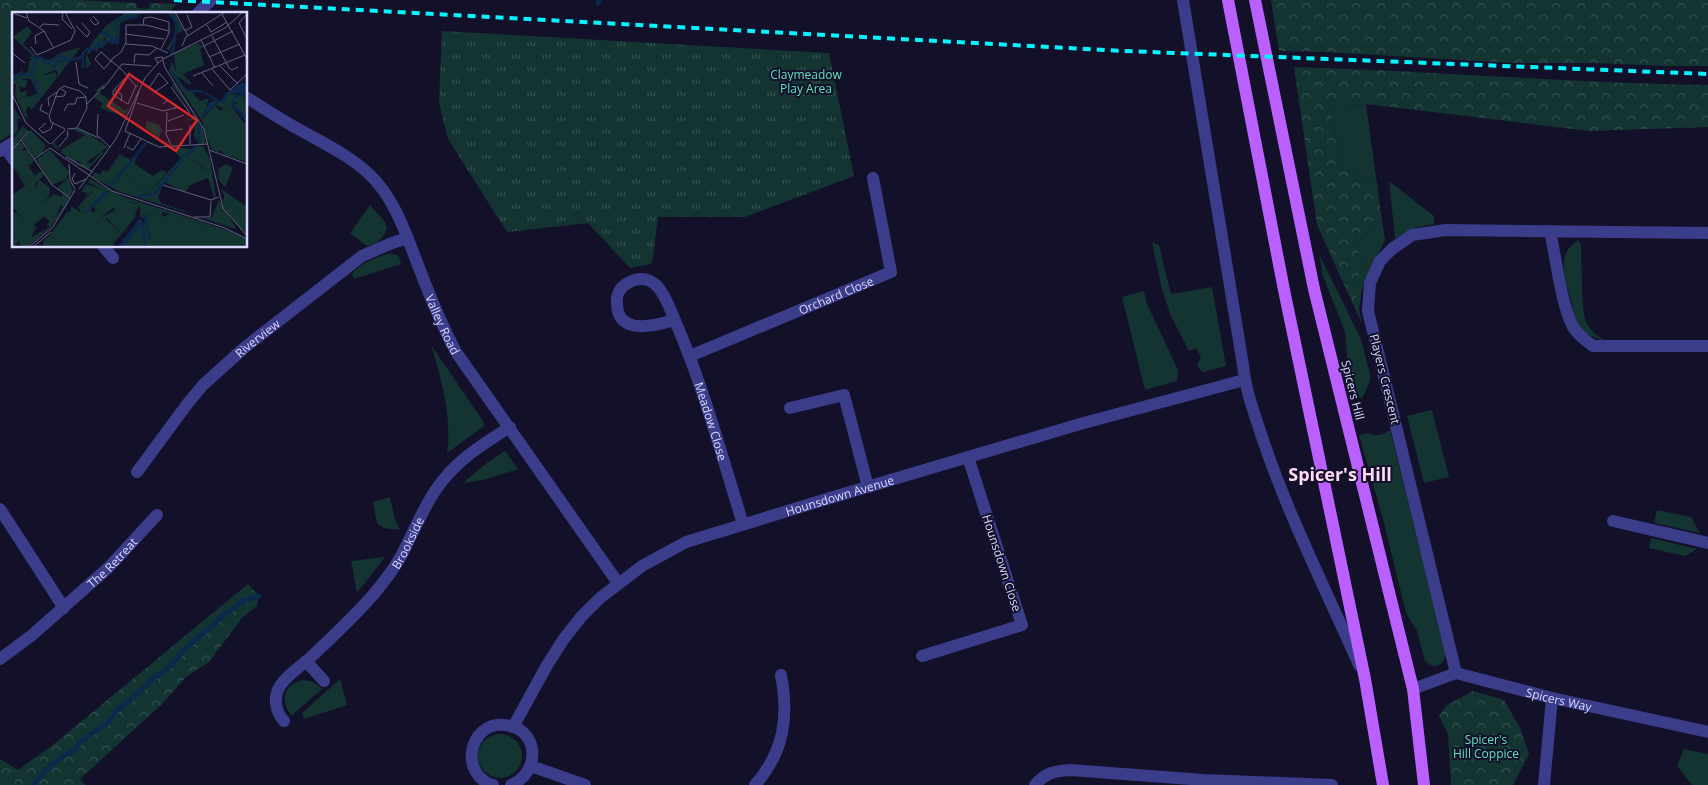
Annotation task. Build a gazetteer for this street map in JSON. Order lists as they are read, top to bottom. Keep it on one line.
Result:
{"streets":{"main road":["Spicers Hill"],"street":["Orchard Close","Valley Road","Riverview","Players Crescent","Meadow Close","Hounsdown Avenue","Brookside","The Retreat","Hounsdown Close","Spicers Way"]},"crossings":[["Orchard Close","Meadow Close"],["Valley Road","Riverview"],["Valley Road","Hounsdown Avenue"],["Valley Road","Brookside"],["Players Crescent","Spicers Way"],["Meadow Close","Hounsdown Avenue"],["Hounsdown Avenue","Hounsdown Close"]],"districts":["Spicer's Hill"],"parks":["Claymeadow Play Area","Spicer's Hill Coppice"]}
